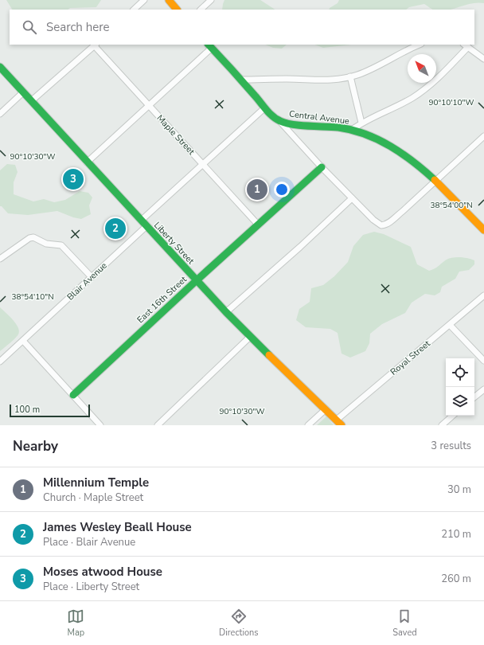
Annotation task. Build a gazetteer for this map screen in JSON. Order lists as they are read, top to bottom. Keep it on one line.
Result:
{"streets":{"street":["Central Avenue","Maple Street","Liberty Street","Blair Avenue","East 16th Street","Royal Street"]},"crossings":[["Central Avenue","Blair Avenue"],["Maple Street","Blair Avenue"],["Maple Street","East 16th Street"],["Liberty Street","Blair Avenue"],["Liberty Street","East 16th Street"],["Liberty Street","Royal Street"]],"scale_bar":"100 m","north":"top left","page":{"search":"Search here","pins":["3","1","2"],"scale":"100 m","heading":["Nearby","3 results"],"list":[{"mark":"1","name":"Millennium Temple","note":"Church · Maple Street","value":"30 m"},{"mark":"2","name":"James Wesley Beall House","note":"Place · Blair Avenue","value":"210 m"},{"mark":"3","name":"Moses atwood House","note":"Place · Liberty Street","value":"260 m"}],"nav":["Map","Directions","Saved"]},"coordinates":["90°10'10\"W","90°10'30\"W","38°54'00\"N","38°54'10\"N"]}
